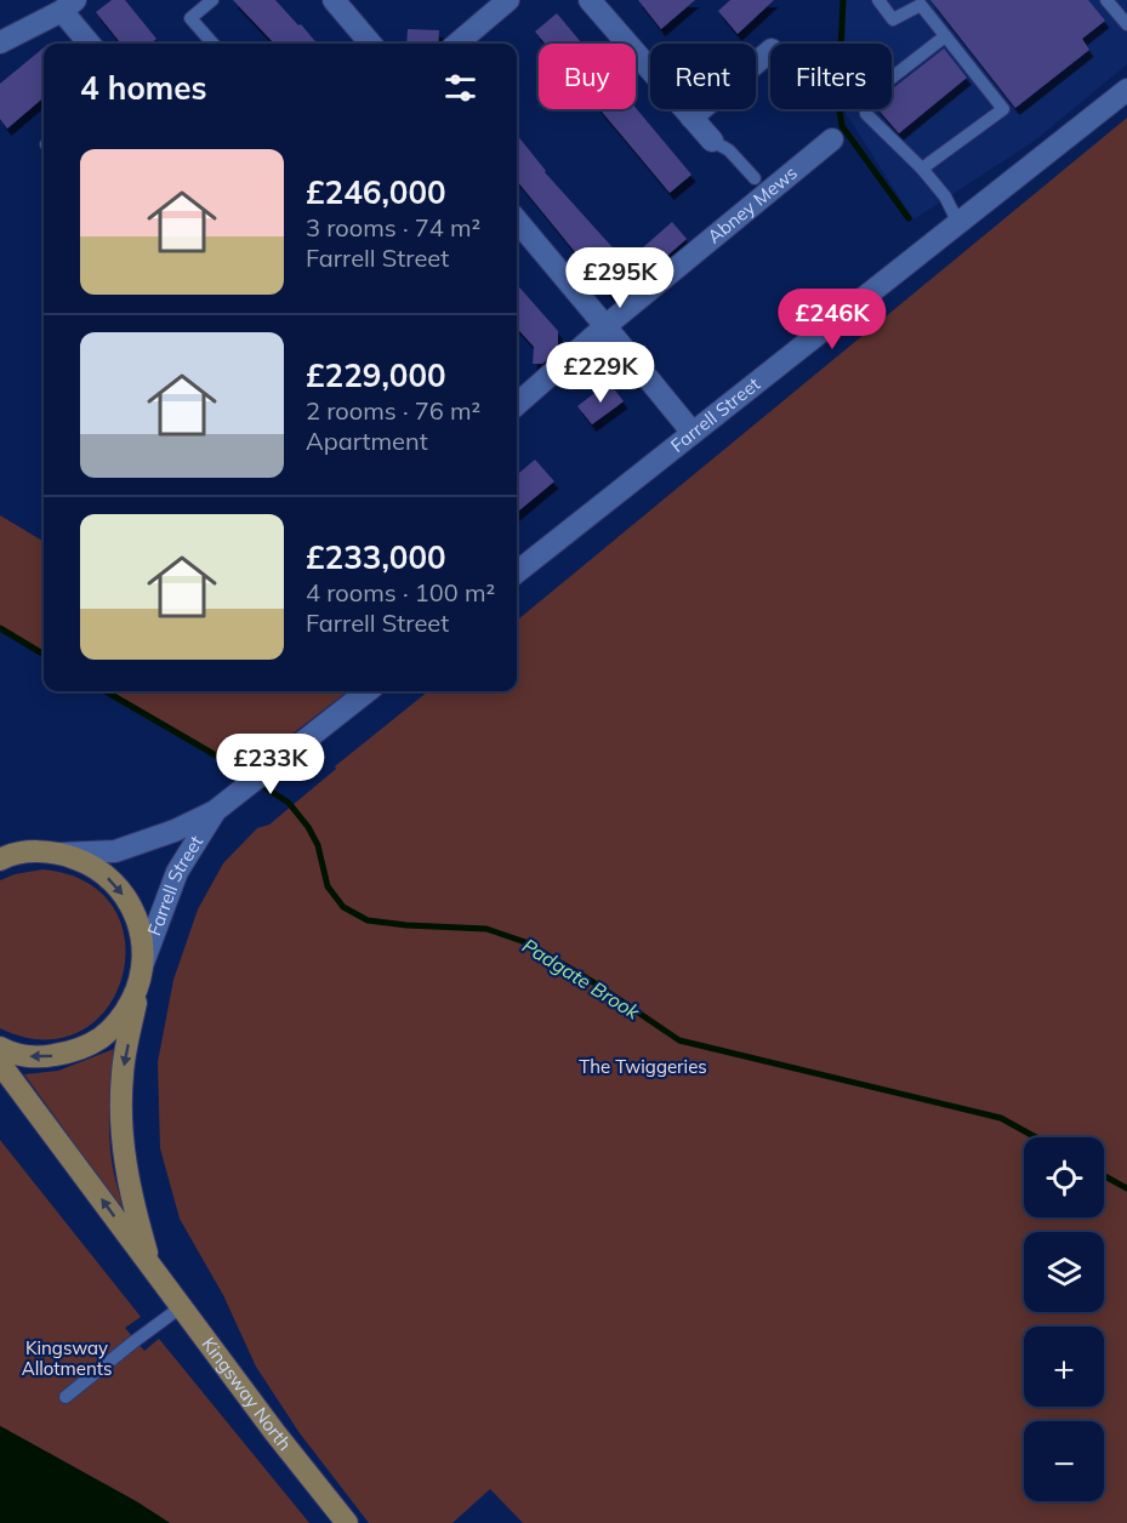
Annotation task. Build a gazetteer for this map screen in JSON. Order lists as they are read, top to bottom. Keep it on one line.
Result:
{"streets":{"main road":["Kingsway North"],"street":["Abney Mews","Farrell Street"]},"crossings":[["Farrell Street","Kingsway North"]],"water":["Padgate Brook"],"parks":["The Twiggeries","Kingsway Allotments"],"page":{"chip":["Buy","Rent","Filters"],"heading":"4 homes","list":[{"name":"£246,000","note":"3 rooms · 74 m² · Farrell Street"},{"name":"£229,000","note":"2 rooms · 76 m² · Apartment"},{"name":"£233,000","note":"4 rooms · 100 m² · Farrell Street"}],"price":["£295K","£246K","£229K","£233K"],"map_buttons":["+","−"]}}
